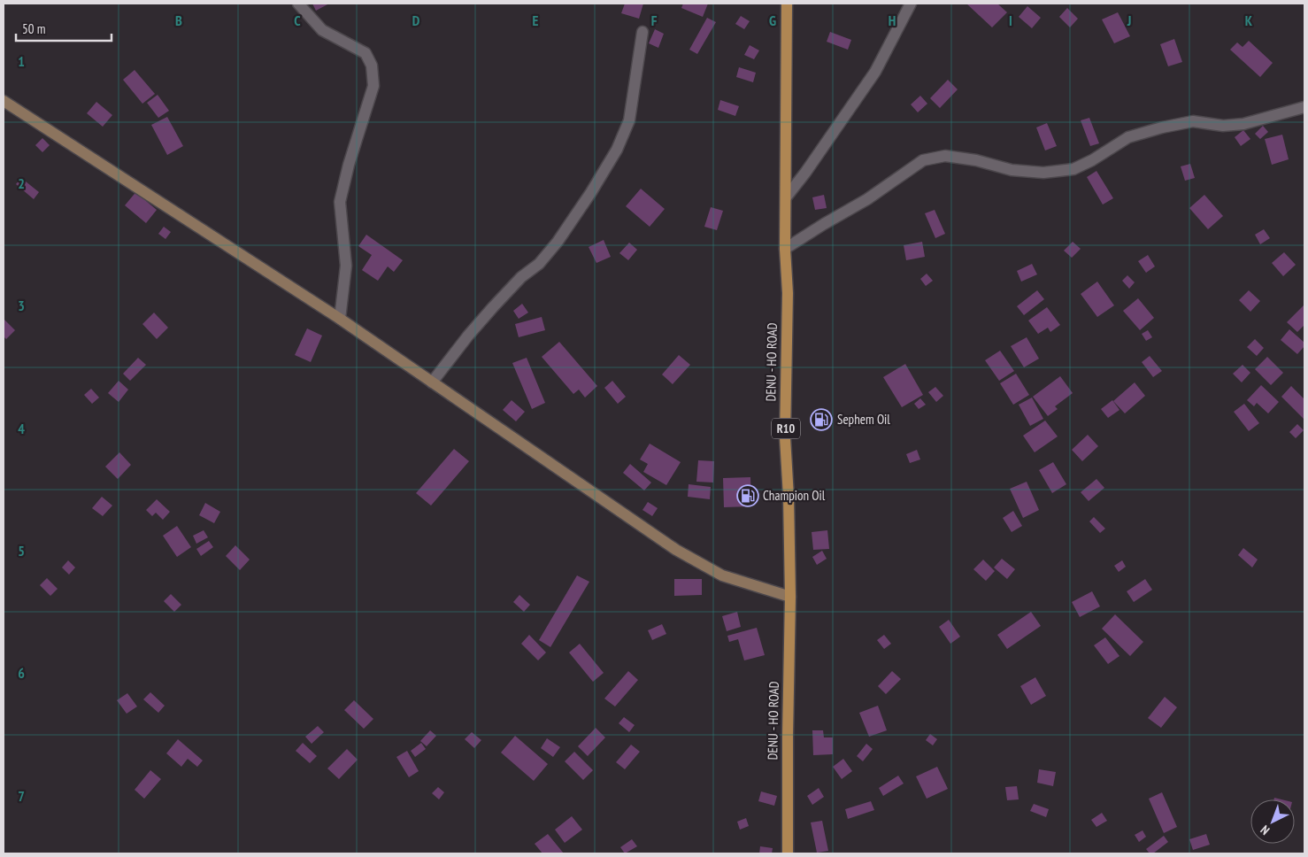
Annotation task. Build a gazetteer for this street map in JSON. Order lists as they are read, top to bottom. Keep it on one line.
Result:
{"streets":{"main road":["DENU - HO ROAD","R10"]},"places":{"fuel station":["Sephem Oil","Champion Oil"]},"scale_bar":"50 m","north":"bottom left","grid":{"columns":["B","C","D","E","F","G","H","I","J","K"],"rows":["1","2","3","4","5","6","7"]}}
